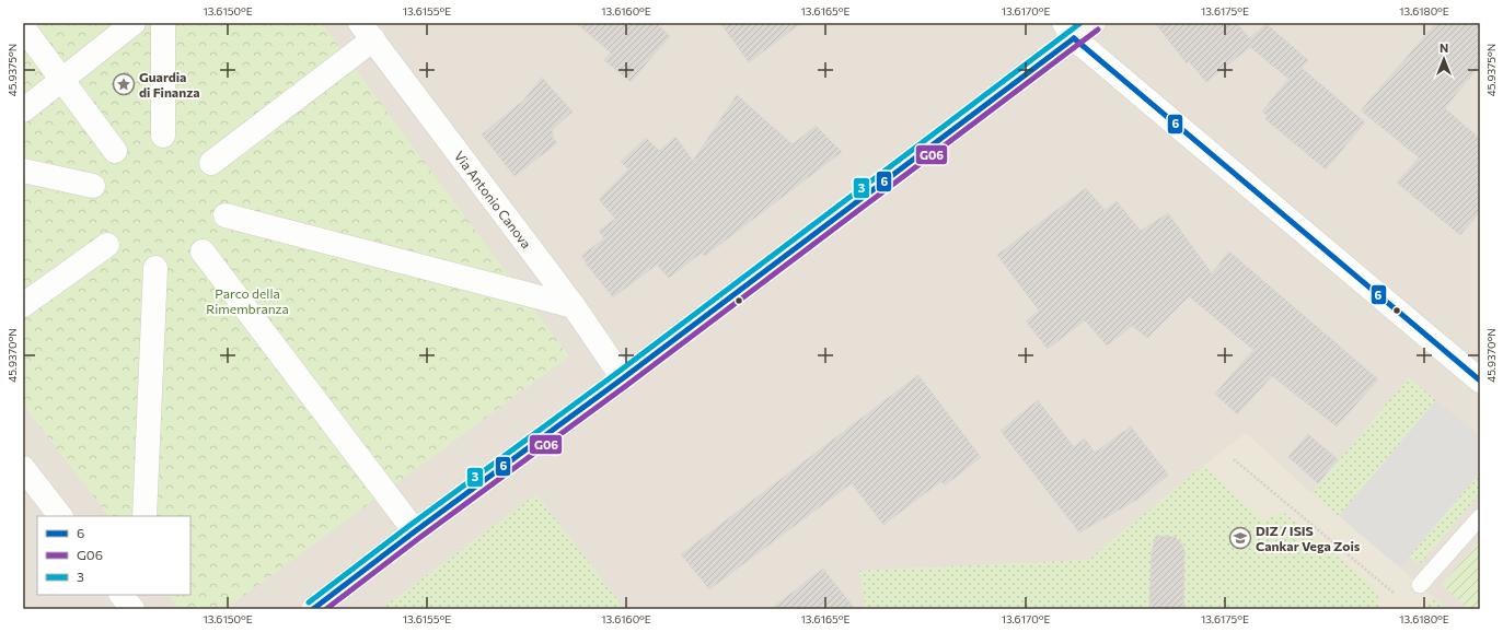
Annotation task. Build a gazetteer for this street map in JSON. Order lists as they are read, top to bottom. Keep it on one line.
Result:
{"streets":{"street":["Via Antonio Canova"]},"parks":["Parco della Rimembranza"],"places":{"place":["Guardia di Finanza"],"school or university":["DIZ / ISIS Cankar Vega Zois"]},"lines":["transit line 3","transit line G06","transit line 6"],"legend":["6","G06","3"],"north":"top","coordinates":["13.6150°E","13.6155°E","13.6160°E","13.6165°E","13.6170°E","13.6175°E","13.6180°E","45.9375°N","45.9370°N"]}
